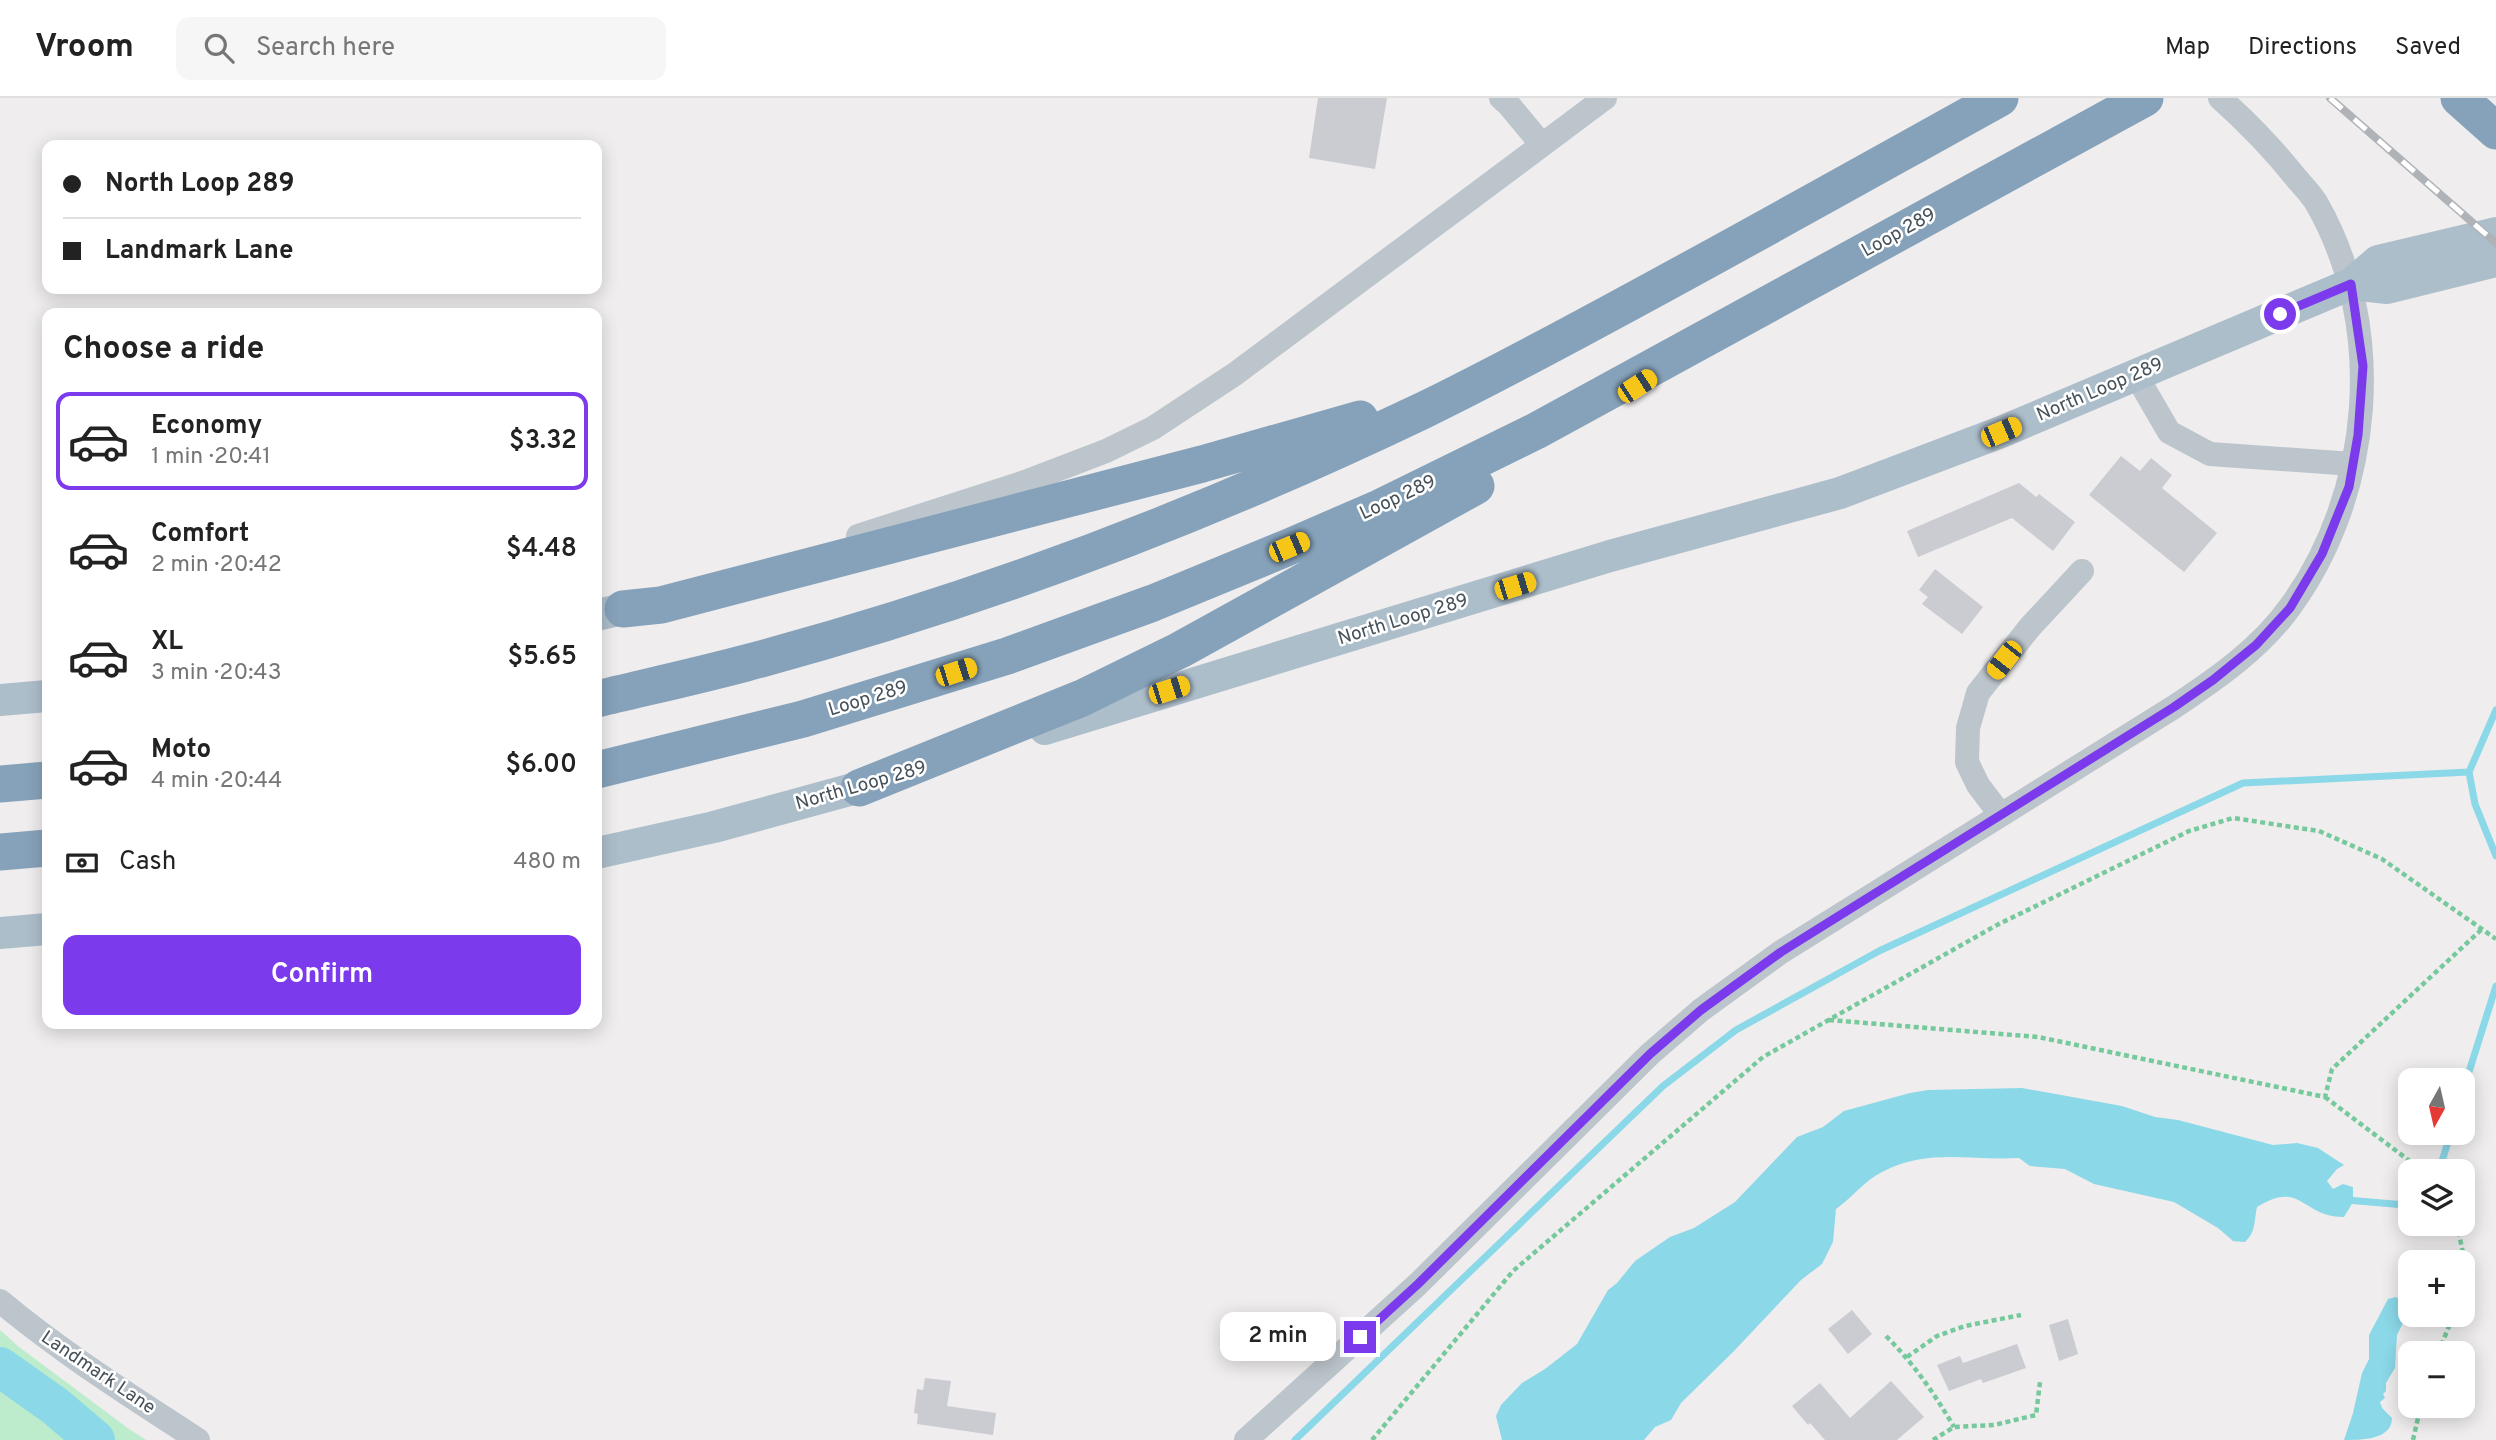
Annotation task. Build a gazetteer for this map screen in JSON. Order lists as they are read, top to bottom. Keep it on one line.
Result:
{"streets":{"highway":["Loop 289"],"main road":["North Loop 289"],"street":["Landmark Lane"]},"north":"bottom","page":{"header":"Vroom","search":"Search here","nav":["Map","Directions","Saved"],"banner":["North Loop 289","Landmark Lane"],"heading":"Choose a ride","list":[{"name":"Economy","note":"1 min · 20:41","value":"$3.32"},{"name":"Comfort","note":"2 min · 20:42","value":"$4.48"},{"name":"XL","note":"3 min · 20:43","value":"$5.65"},{"name":"Moto","note":"4 min · 20:44","value":"$6.00"}],"pay":["Cash","480 m"],"buttons":"Confirm","map_buttons":["+","−"],"bubble":"2 min"}}
